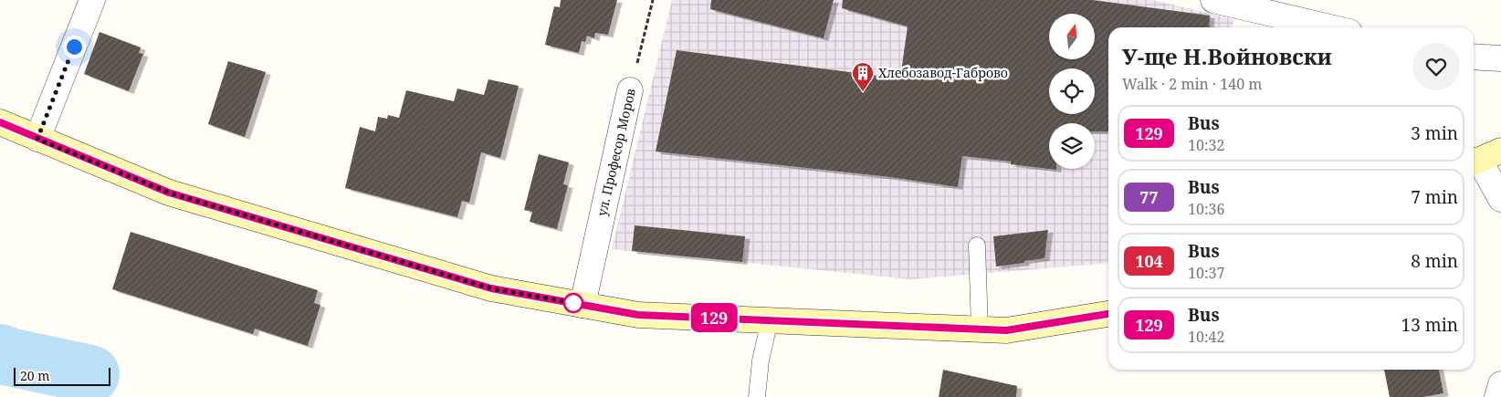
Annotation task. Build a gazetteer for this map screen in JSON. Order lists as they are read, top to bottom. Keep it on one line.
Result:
{"streets":{"street":["ул. Професор Моров"]},"places":{"building":["Хлебозавод-Габрово"]},"lines":["bus line 129"],"scale_bar":"20 m","north":"top","page":{"on_map":"129","heading":["У-ще Н.Войновски","Walk · 2 min · 140 m"],"list":[{"mark":"129","name":"Bus","note":"10:32","value":"3 min"},{"mark":"77","name":"Bus","note":"10:36","value":"7 min"},{"mark":"104","name":"Bus","note":"10:37","value":"8 min"},{"mark":"129","name":"Bus","note":"10:42","value":"13 min"}],"scale":"20 m"}}
